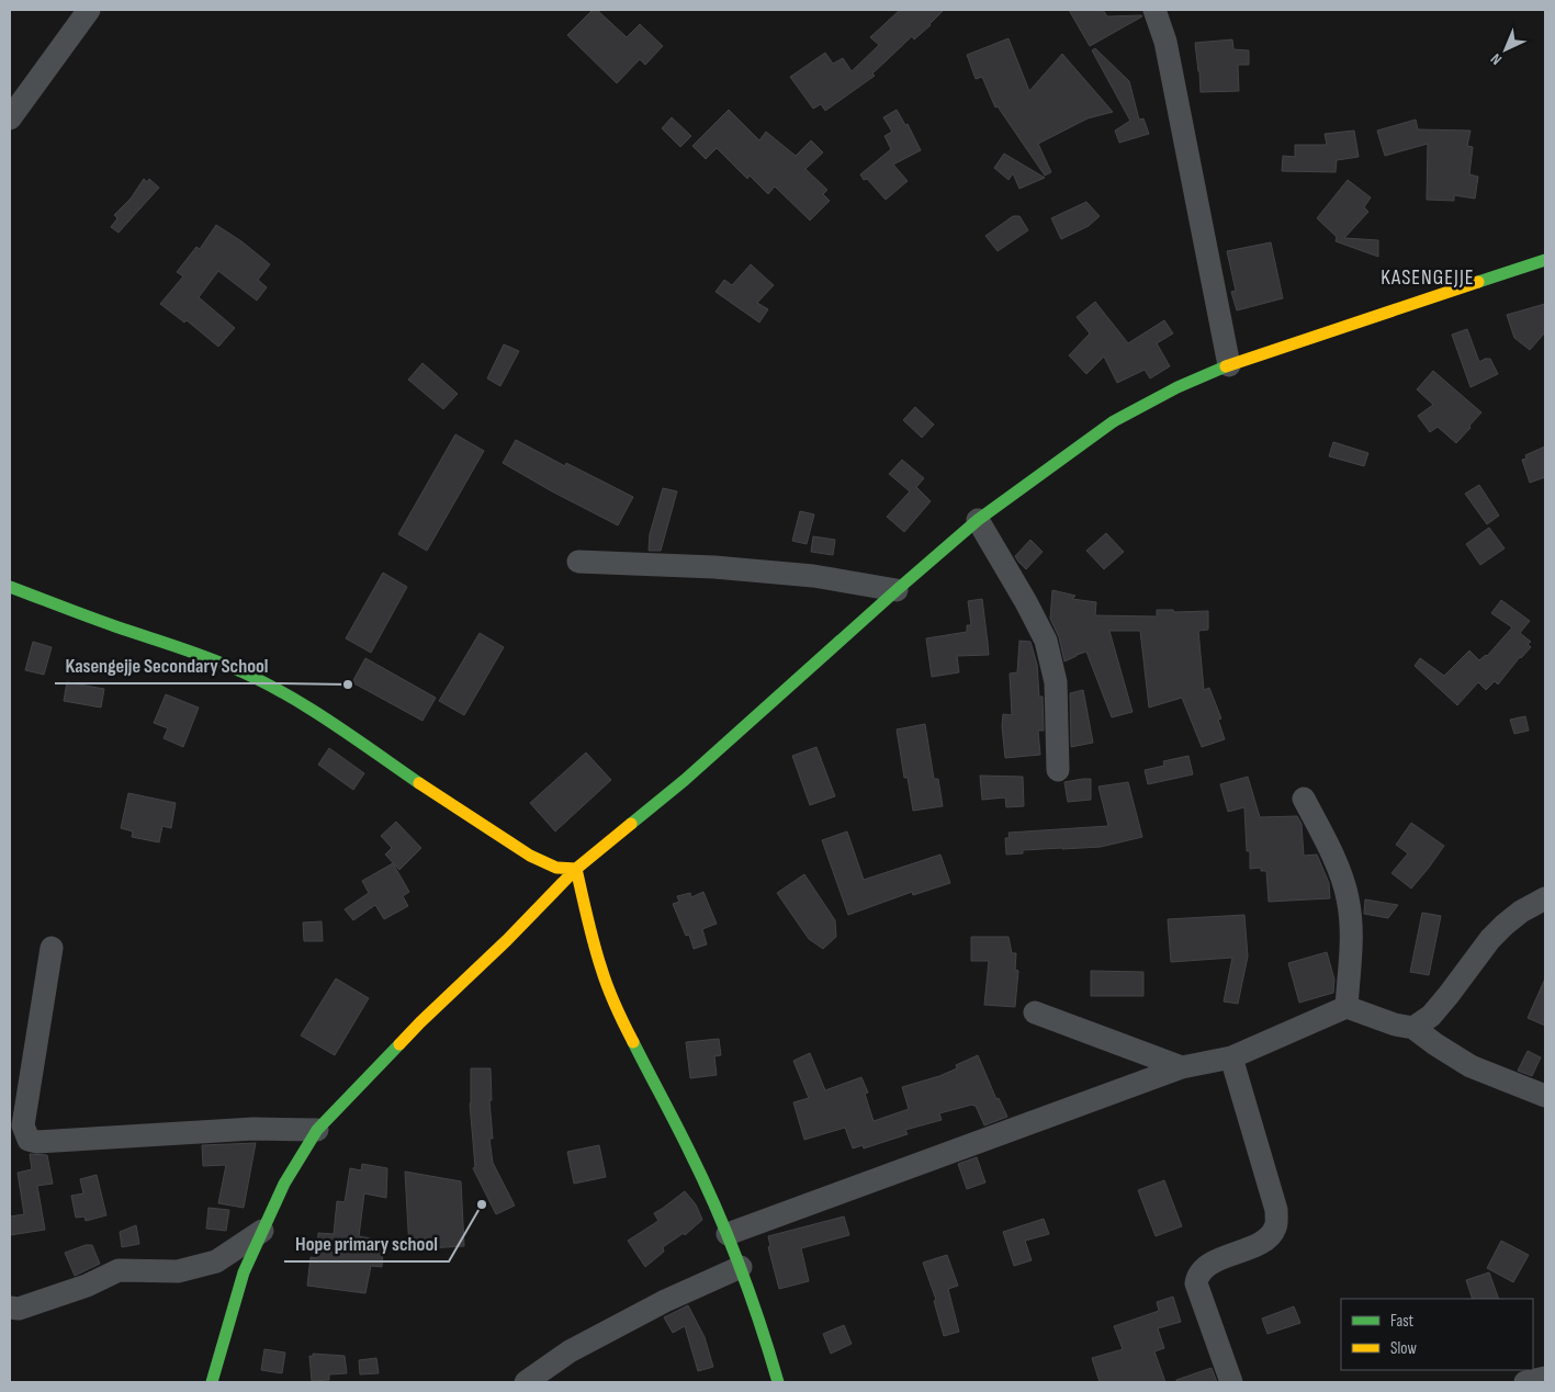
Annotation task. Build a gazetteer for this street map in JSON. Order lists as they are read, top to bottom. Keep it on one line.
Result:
{"districts":["KASENGEJJE"],"places":["Kasengejje Secondary School","Hope primary school"],"legend":["Fast","Slow"],"north":"bottom left"}
